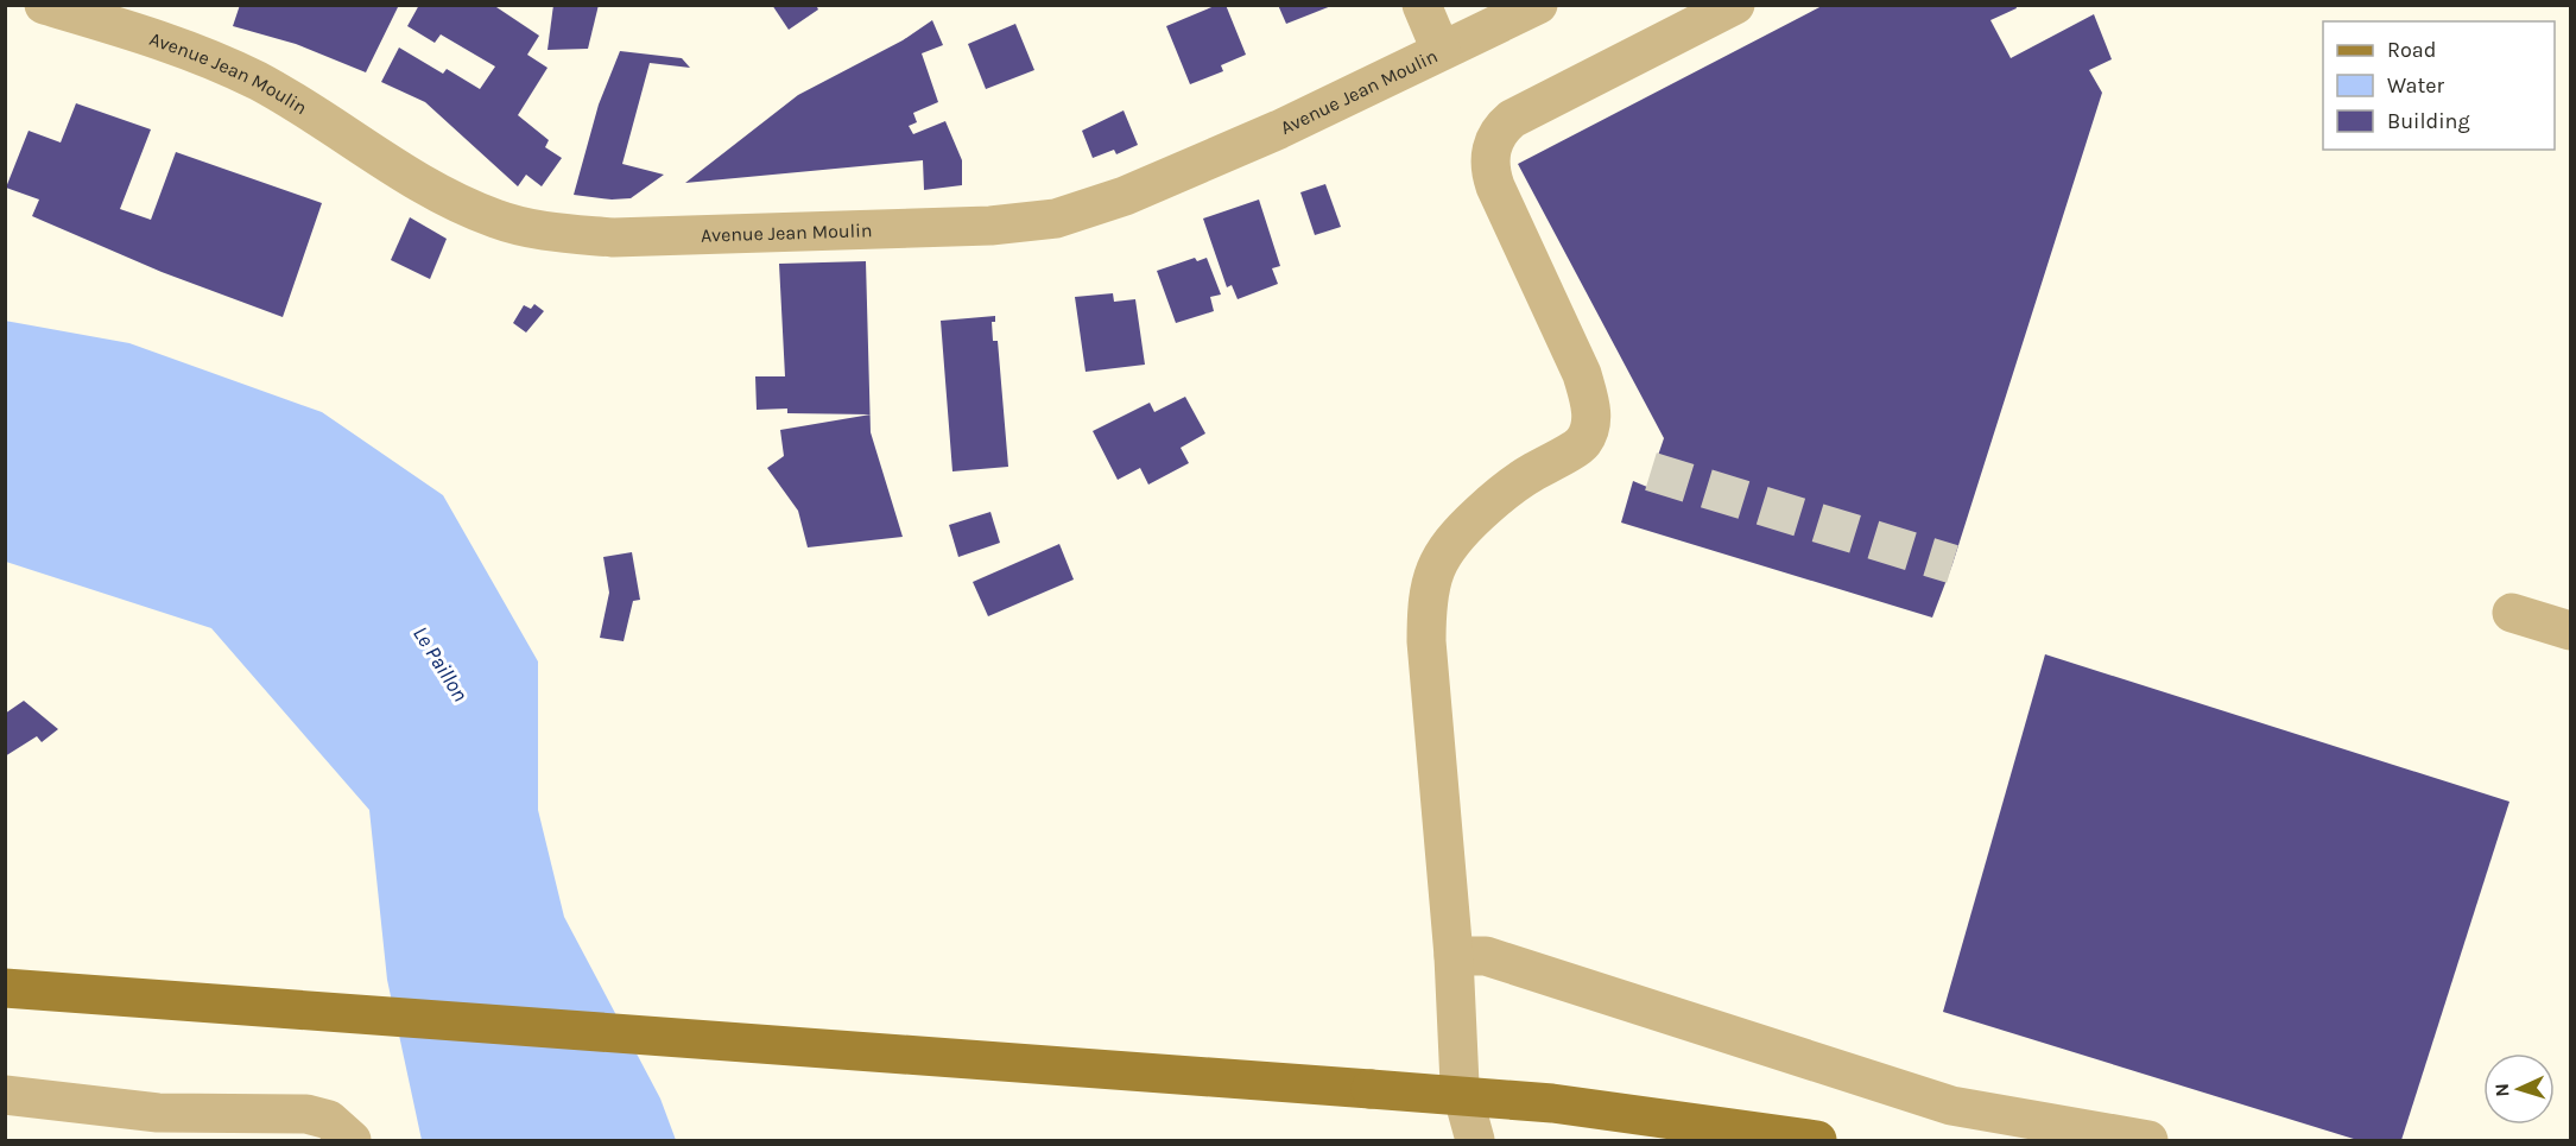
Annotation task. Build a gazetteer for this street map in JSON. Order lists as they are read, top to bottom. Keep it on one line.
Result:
{"streets":{"street":["Avenue Jean Moulin"]},"water":["Le Paillon"],"legend":["Road","Water","Building"],"north":"left"}
